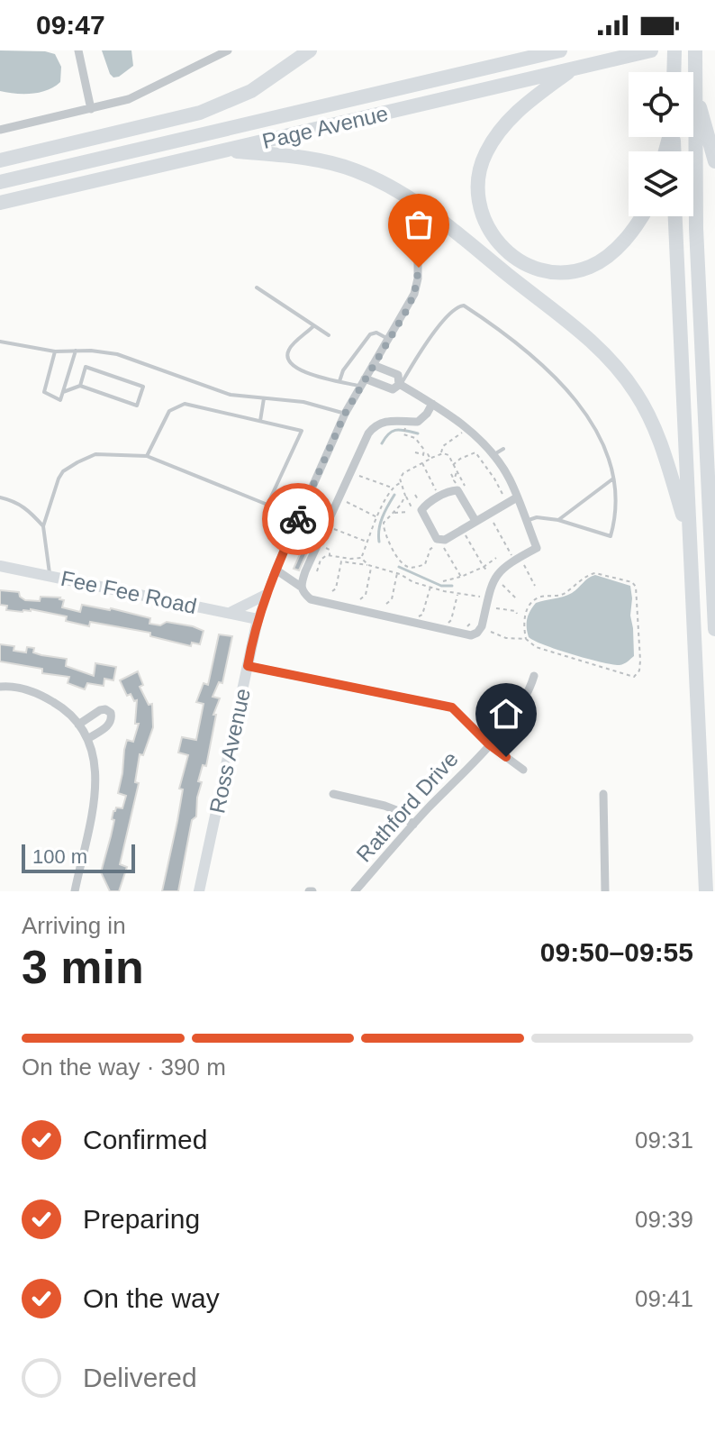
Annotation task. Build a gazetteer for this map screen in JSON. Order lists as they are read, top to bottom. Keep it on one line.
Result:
{"streets":{"highway":["Page Avenue"],"street":["Fee Fee Road","Ross Avenue","Rathford Drive"]},"crossings":[["Fee Fee Road","Ross Avenue"]],"scale_bar":"100 m","page":{"status":"09:47","scale":"100 m","heading":["3 min","Arriving in","09:50–09:55"],"bar":"On the way · 390 m","list":[["Confirmed","09:31"],["Preparing","09:39"],["On the way","09:41"],"Delivered"]}}
